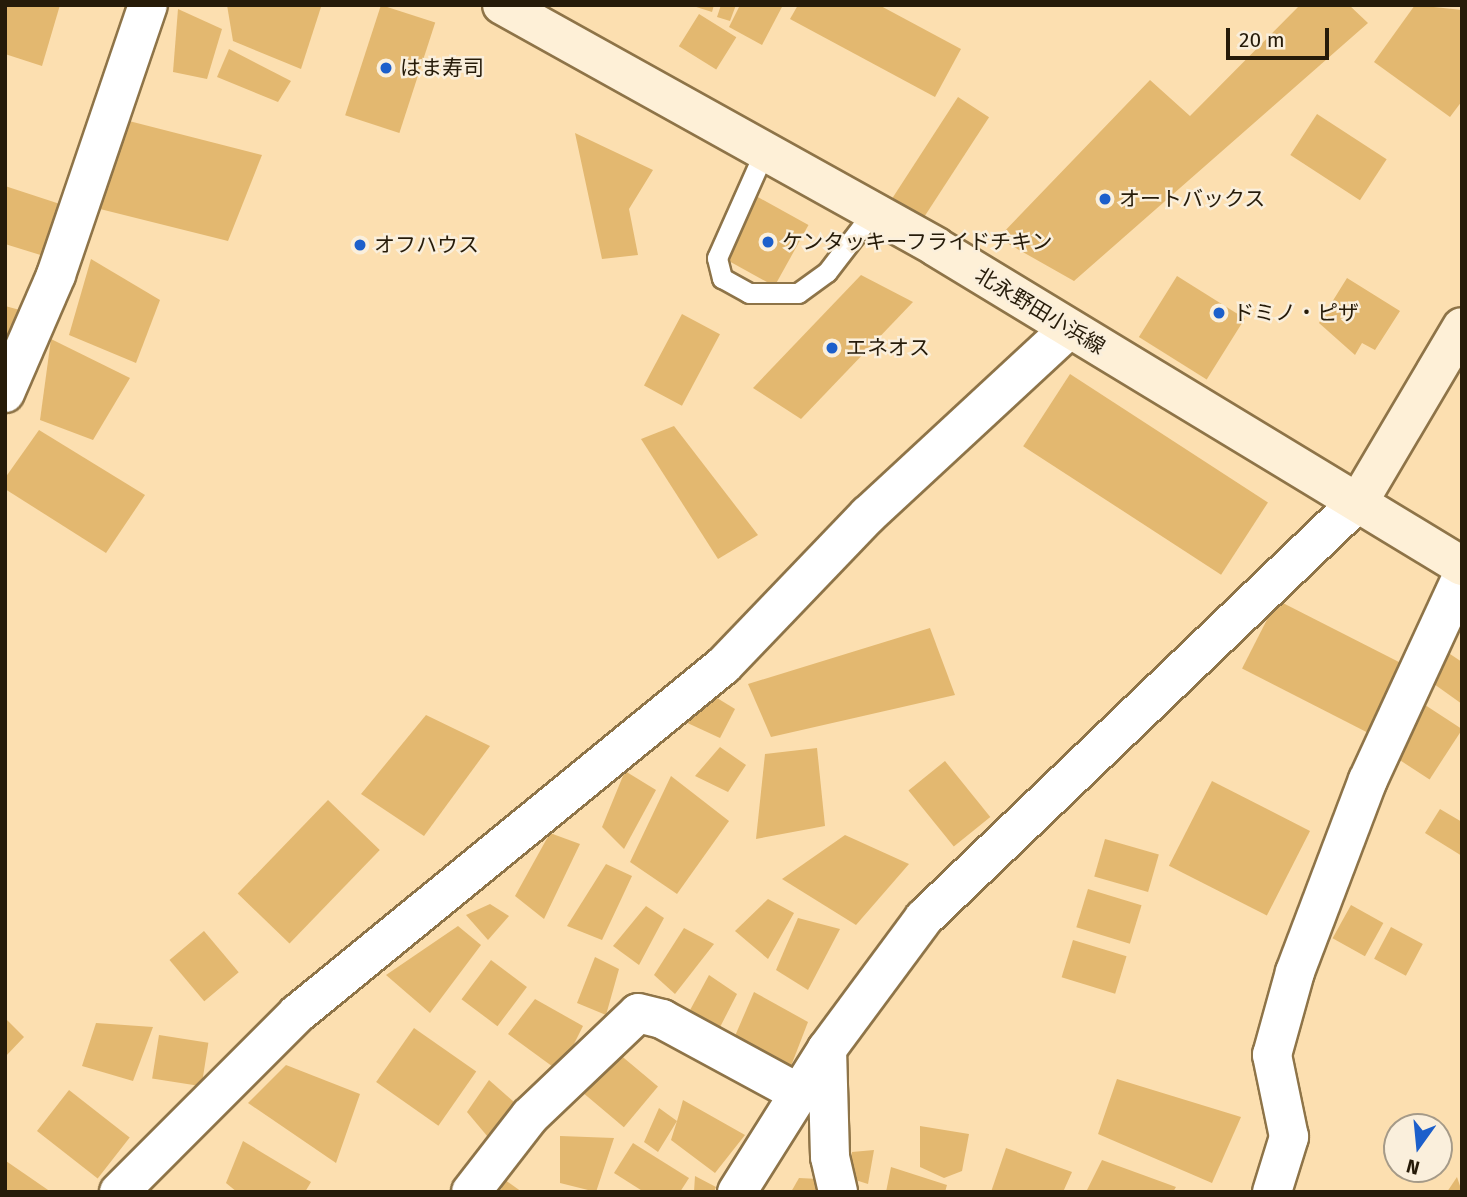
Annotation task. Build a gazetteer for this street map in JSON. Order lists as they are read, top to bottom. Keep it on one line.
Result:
{"streets":{"main road":["北永野田小浜線"]},"places":["はま寿司","オートバックス","ケンタッキーフライドチキン","オフハウス","ドミノ・ピザ","エネオス"],"scale_bar":"20 m","north":"bottom"}
